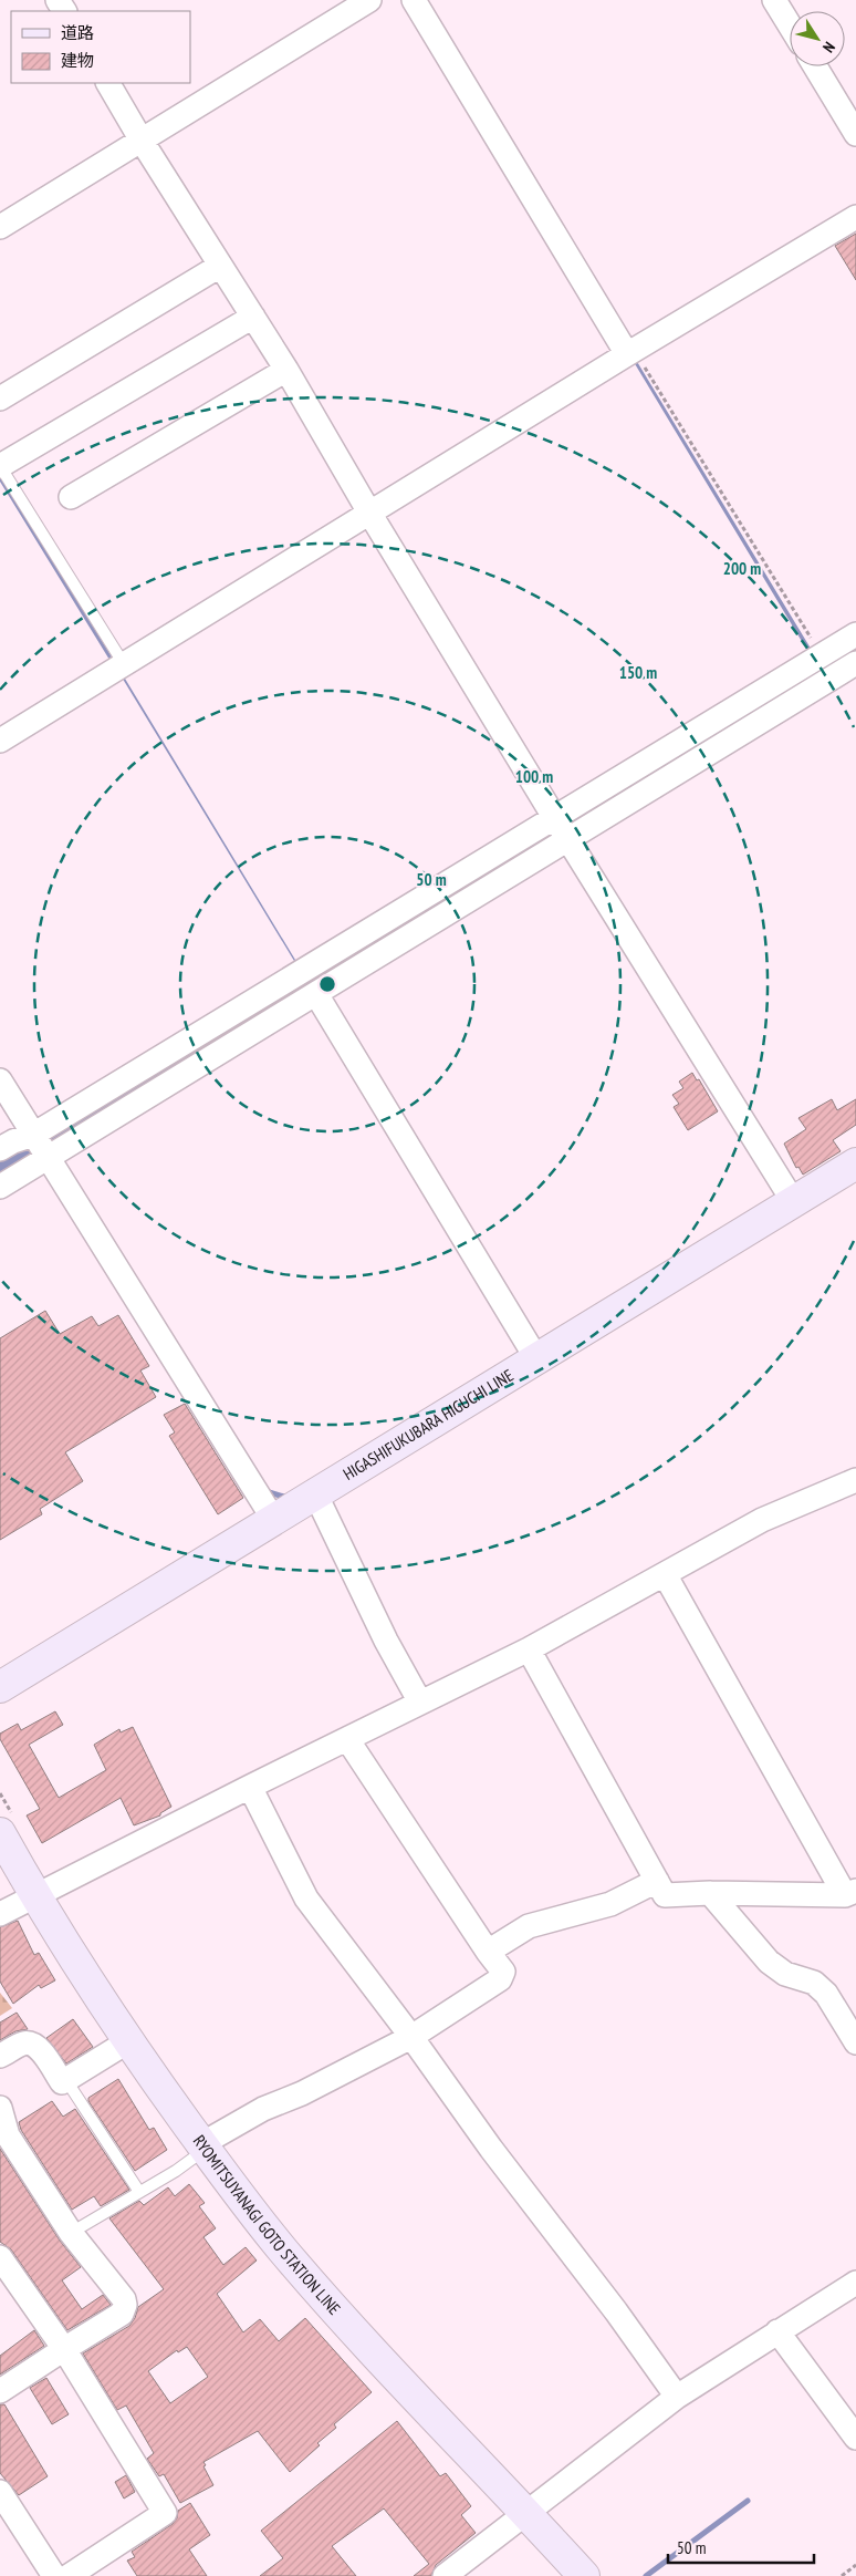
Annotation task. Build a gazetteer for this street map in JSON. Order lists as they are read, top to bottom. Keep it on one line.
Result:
{"streets":{"main road":["HIGASHIFUKUBARA HIGUCHI LINE","RYOMITSUYANAGI GOTO STATION LINE"]},"legend":["道路","建物"],"scale_bar":"50 m","north":"bottom right","rings":["200 m","150 m","100 m","50 m"]}
